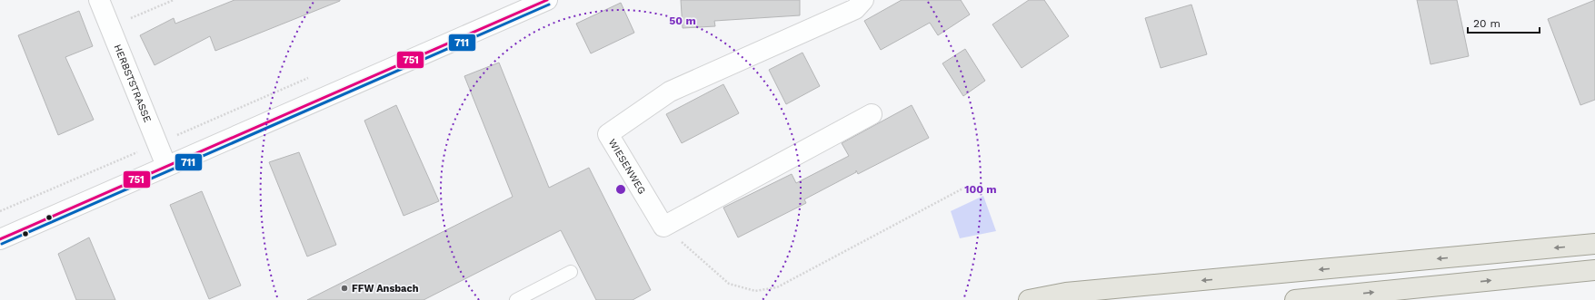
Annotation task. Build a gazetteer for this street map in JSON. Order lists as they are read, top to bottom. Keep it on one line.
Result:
{"streets":{"street":["HERBSTSTRASSE","WIESENWEG"]},"places":["FFW Ansbach"],"lines":["transit line 751","transit line 711"],"scale_bar":"20 m","rings":["50 m","100 m"]}
